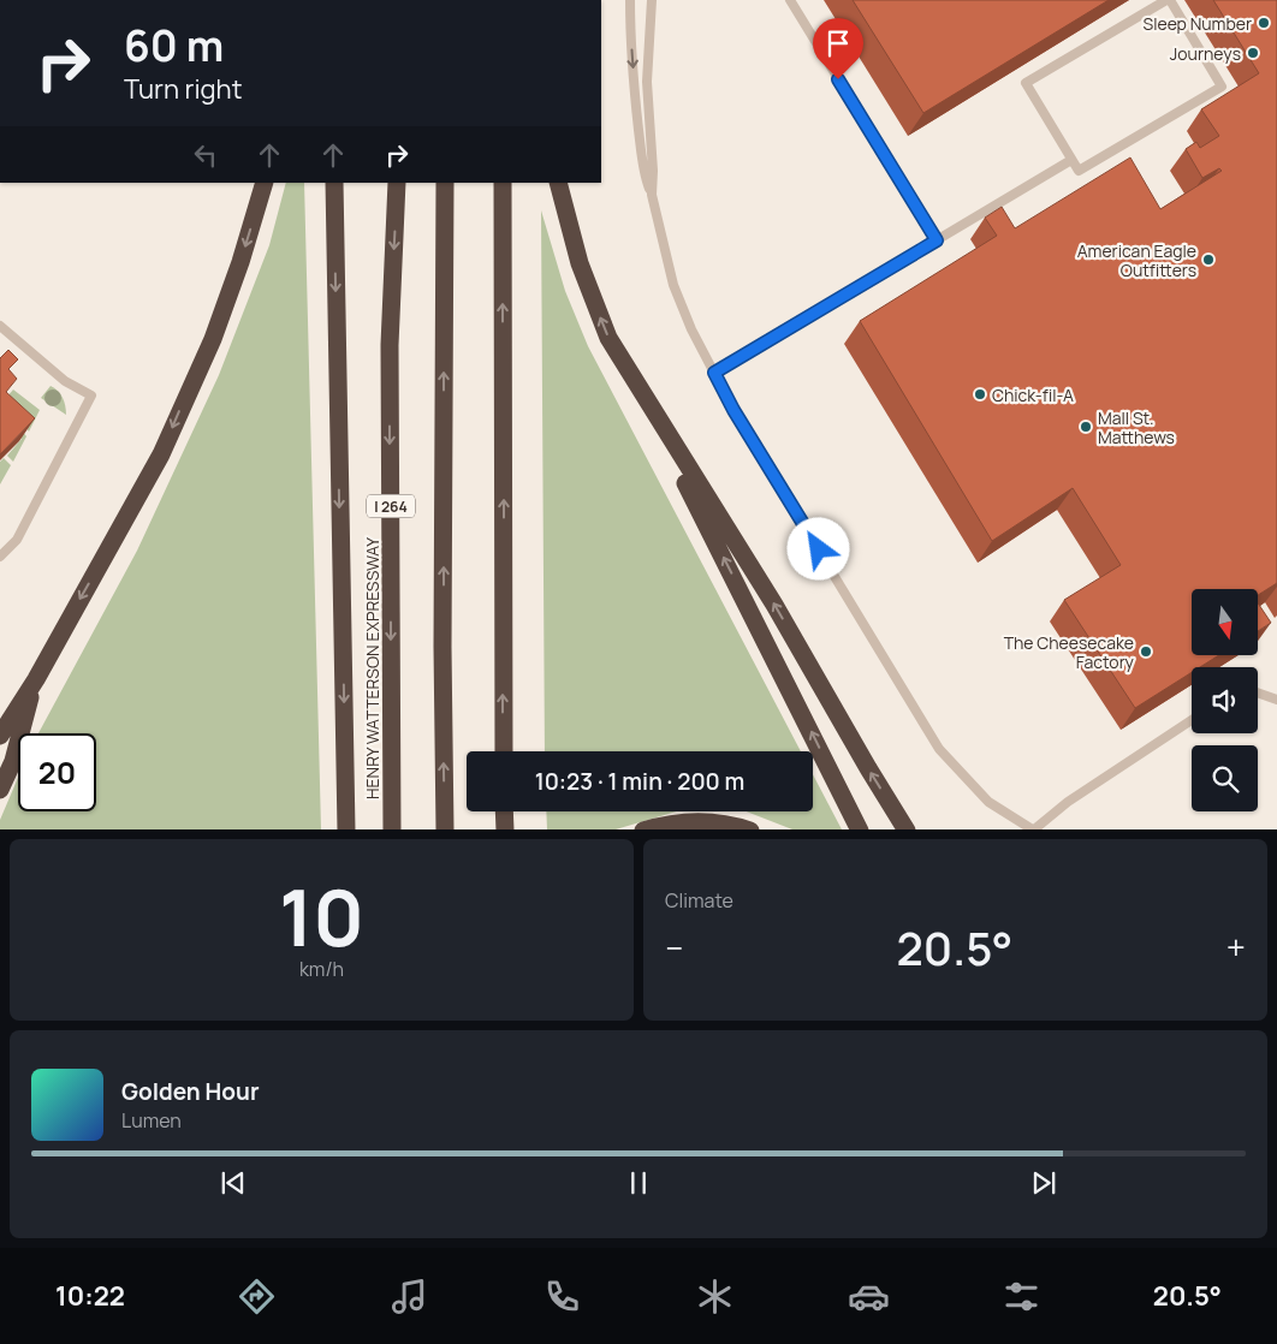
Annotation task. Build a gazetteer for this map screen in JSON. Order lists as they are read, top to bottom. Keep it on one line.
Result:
{"streets":{"highway":["I 264","HENRY WATTERSON EXPRESSWAY"]},"places":["Sleep Number","Journeys","American Eagle Outfitters","Chick-fil-A","Mall St. Matthews","The Cheesecake Factory"],"north":"bottom","page":{"turn":["60 m","Turn right"],"limit":"20","trip":"10:23 · 1 min · 200 m","tile":[["10","km/h"],"Climate"],"heat":["−","20.5°","+"],"song":["Golden Hour","Lumen"],"tabs":["10:22","20.5°"]}}
